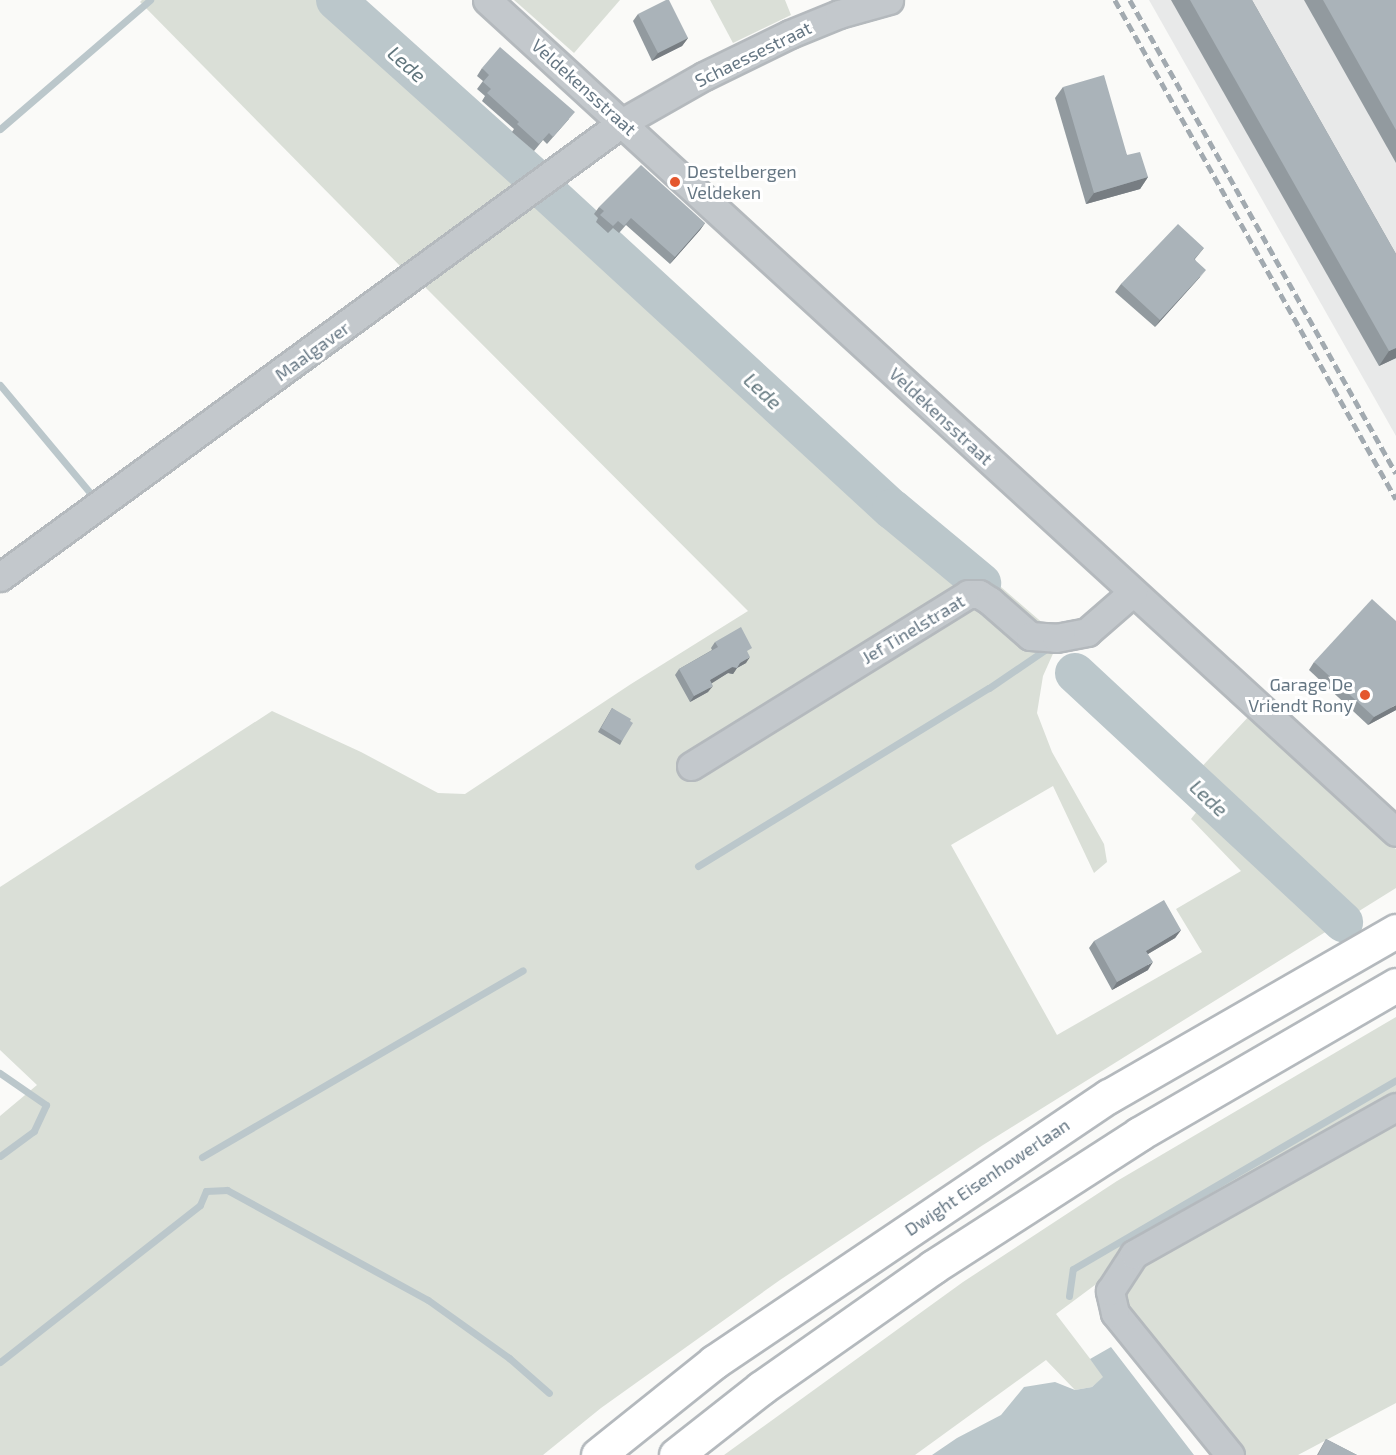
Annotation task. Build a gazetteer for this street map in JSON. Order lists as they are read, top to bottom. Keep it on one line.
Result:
{"streets":{"highway":["Dwight Eisenhowerlaan"],"street":["Schaessestraat","Veldekensstraat","Maalgaver","Jef Tinelstraat"]},"crossings":[["Schaessestraat","Veldekensstraat"],["Schaessestraat","Maalgaver"],["Veldekensstraat","Maalgaver"],["Veldekensstraat","Jef Tinelstraat"]],"water":["Lede"],"places":["Destelbergen Veldeken","Garage De Vriendt Rony"]}
